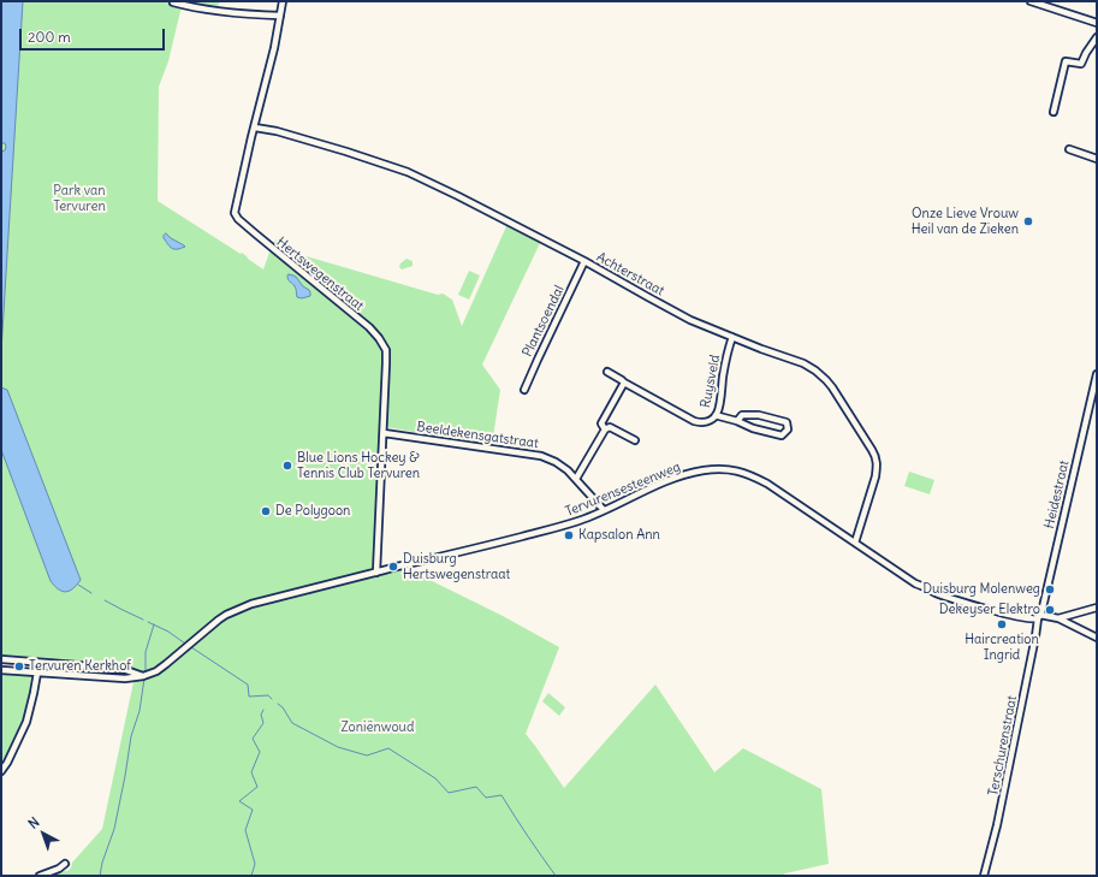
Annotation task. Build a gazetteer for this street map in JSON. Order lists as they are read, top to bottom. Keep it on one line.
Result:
{"streets":{"street":["Hertswegenstraat","Achterstraat","Plantsoendal","Ruysveld","Beeldekensgatstraat","Tervurensesteenweg","Heidestraat","Terschurenstraat"]},"crossings":[["Hertswegenstraat","Achterstraat"],["Hertswegenstraat","Beeldekensgatstraat"],["Hertswegenstraat","Tervurensesteenweg"],["Achterstraat","Plantsoendal"],["Achterstraat","Ruysveld"],["Achterstraat","Tervurensesteenweg"],["Beeldekensgatstraat","Tervurensesteenweg"],["Tervurensesteenweg","Heidestraat"],["Tervurensesteenweg","Terschurenstraat"],["Heidestraat","Terschurenstraat"]],"parks":["Park van Tervuren","Zoniënwoud"],"places":["Onze Lieve Vrouw Heil van de Zieken","Blue Lions Hockey & Tennis Club Tervuren","De Polygoon","Kapsalon Ann","Duisburg Hertswegenstraat","Duisburg Molenweg","Dekeyser Elektro","Haircreation Ingrid","Tervuren Kerkhof"],"scale_bar":"200 m","north":"top left"}
